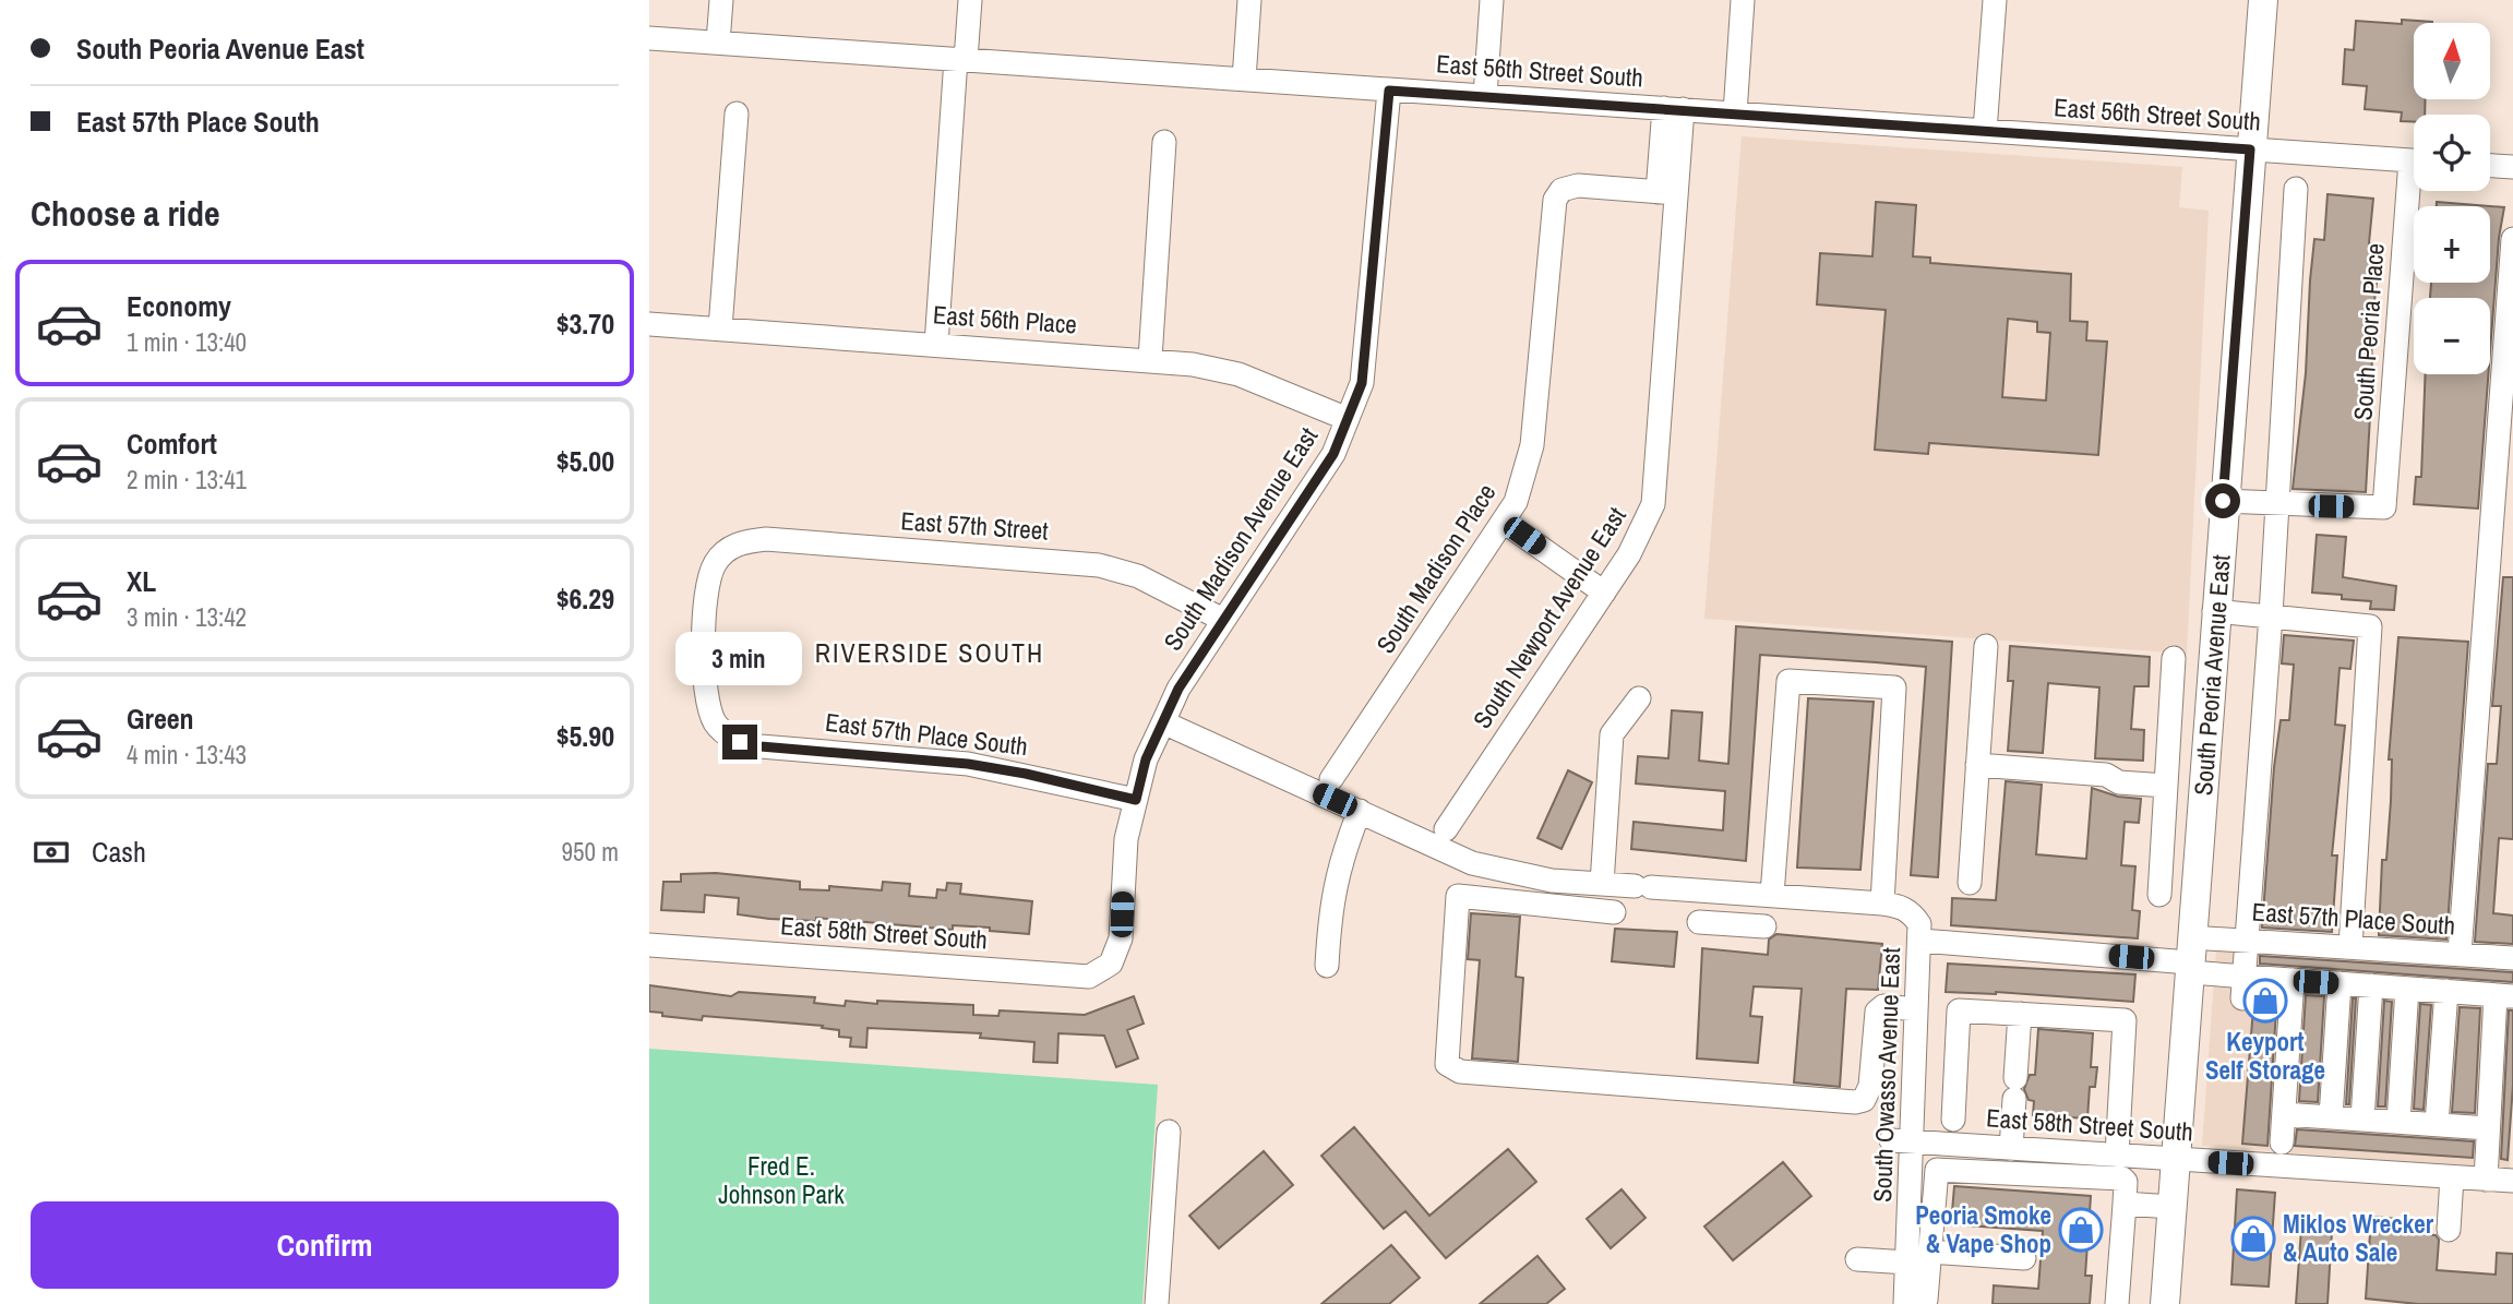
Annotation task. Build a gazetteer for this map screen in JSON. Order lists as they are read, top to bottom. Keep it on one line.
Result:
{"streets":{"main road":["South Peoria Avenue East"],"street":["East 56th Street South","East 56th Place","South Peoria Place","East 57th Street","South Madison Avenue East","South Madison Place","South Newport Avenue East","East 57th Place South","East 58th Street South","South Owasso Avenue East"]},"crossings":[["East 56th Street South","South Madison Avenue East"],["East 56th Street South","South Newport Avenue East"],["East 56th Street South","South Peoria Avenue East"],["East 56th Place","South Madison Avenue East"],["East 57th Street","South Madison Avenue East"],["East 57th Street","East 57th Place South"],["South Madison Avenue East","East 57th Place South"],["South Madison Avenue East","East 58th Street South"],["South Madison Place","South Newport Avenue East"],["South Peoria Avenue East","East 57th Place South"],["South Peoria Avenue East","East 58th Street South"],["East 57th Place South","South Owasso Avenue East"],["East 58th Street South","South Owasso Avenue East"]],"districts":["RIVERSIDE SOUTH"],"parks":["Fred E. Johnson Park"],"places":{"shop":["Keyport Self Storage","Peoria Smoke & Vape Shop","Miklos Wrecker & Auto Sale"]},"north":"top","page":{"banner":["South Peoria Avenue East","East 57th Place South"],"map_buttons":["+","−"],"heading":"Choose a ride","list":[{"name":"Economy","note":"1 min · 13:40","value":"$3.70"},{"name":"Comfort","note":"2 min · 13:41","value":"$5.00"},{"name":"XL","note":"3 min · 13:42","value":"$6.29"},{"name":"Green","note":"4 min · 13:43","value":"$5.90"}],"bubble":"3 min","pay":["Cash","950 m"],"buttons":"Confirm"}}
